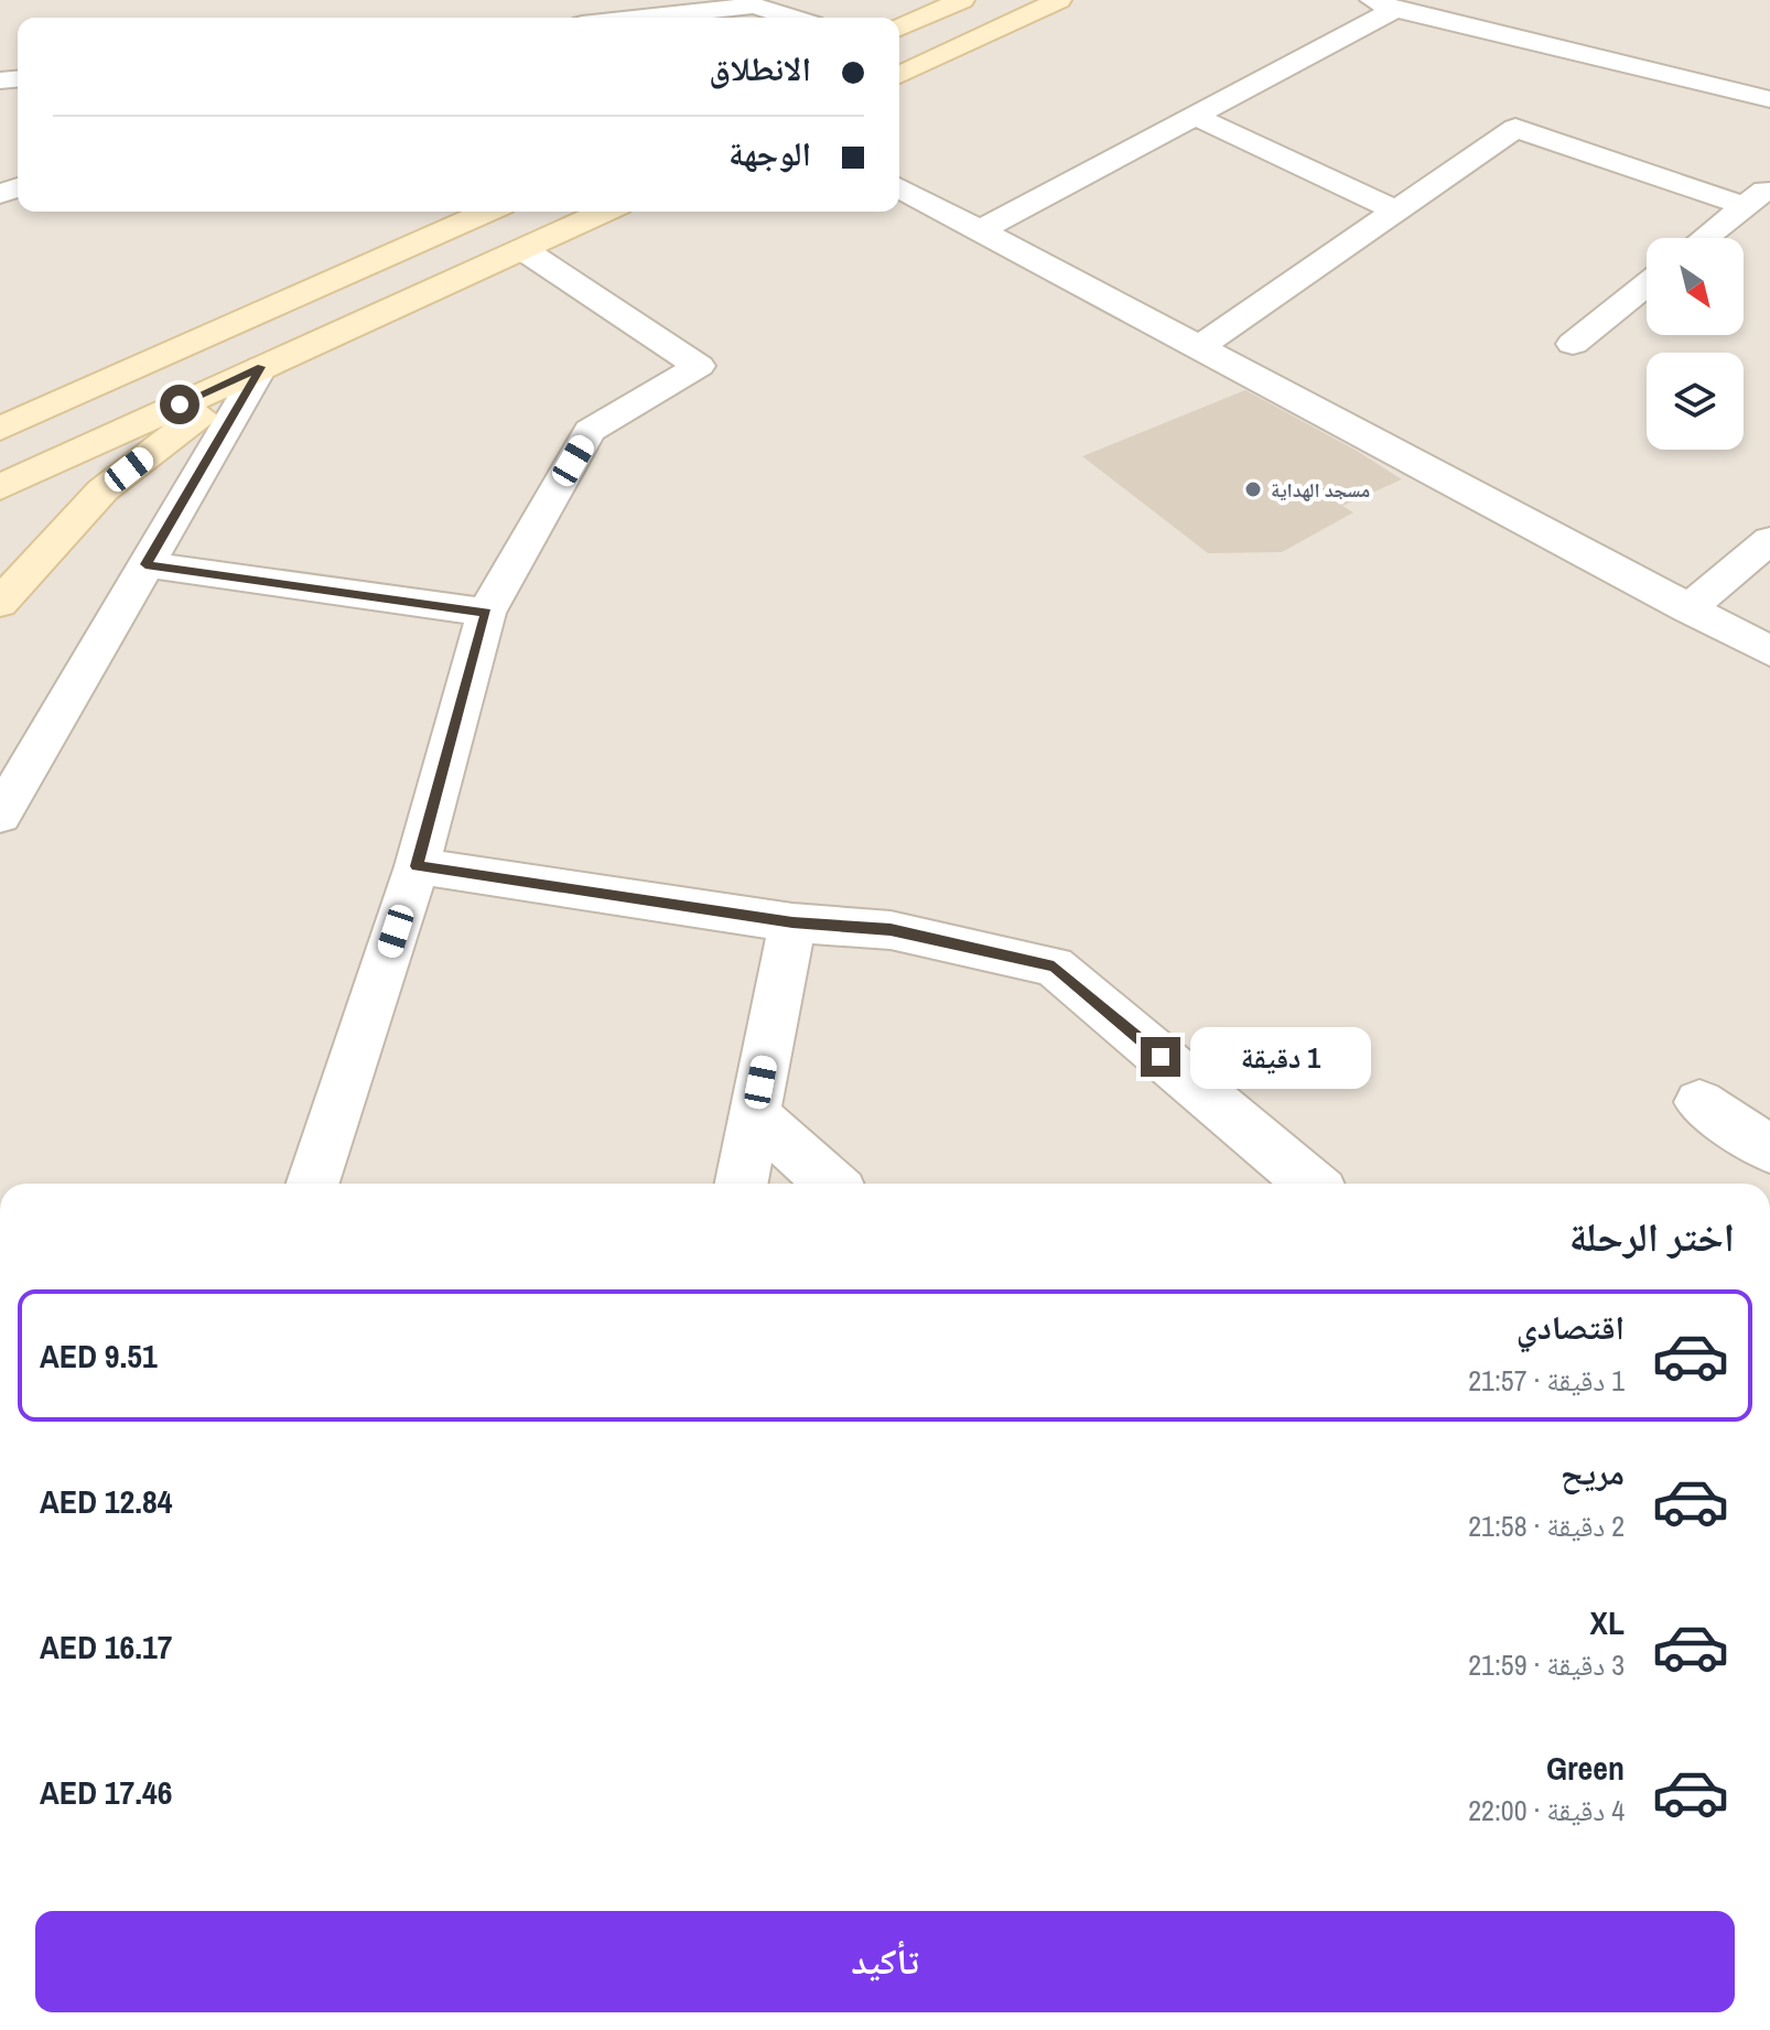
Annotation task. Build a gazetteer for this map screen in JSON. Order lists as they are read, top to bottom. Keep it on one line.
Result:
{"places":["مسجد الهداية"],"north":"bottom right","page":{"banner":["الانطلاق","الوجهة"],"bubble":"1 دقيقة","heading":"اختر الرحلة","list":[{"name":"اقتصادي","note":"1 دقيقة · 21:57","value":"AED 9.51"},{"name":"مريح","note":"2 دقيقة · 21:58","value":"AED 12.84"},{"name":"XL","note":"3 دقيقة · 21:59","value":"AED 16.17"},{"name":"Green","note":"4 دقيقة · 22:00","value":"AED 17.46"}],"buttons":"تأكيد"}}
